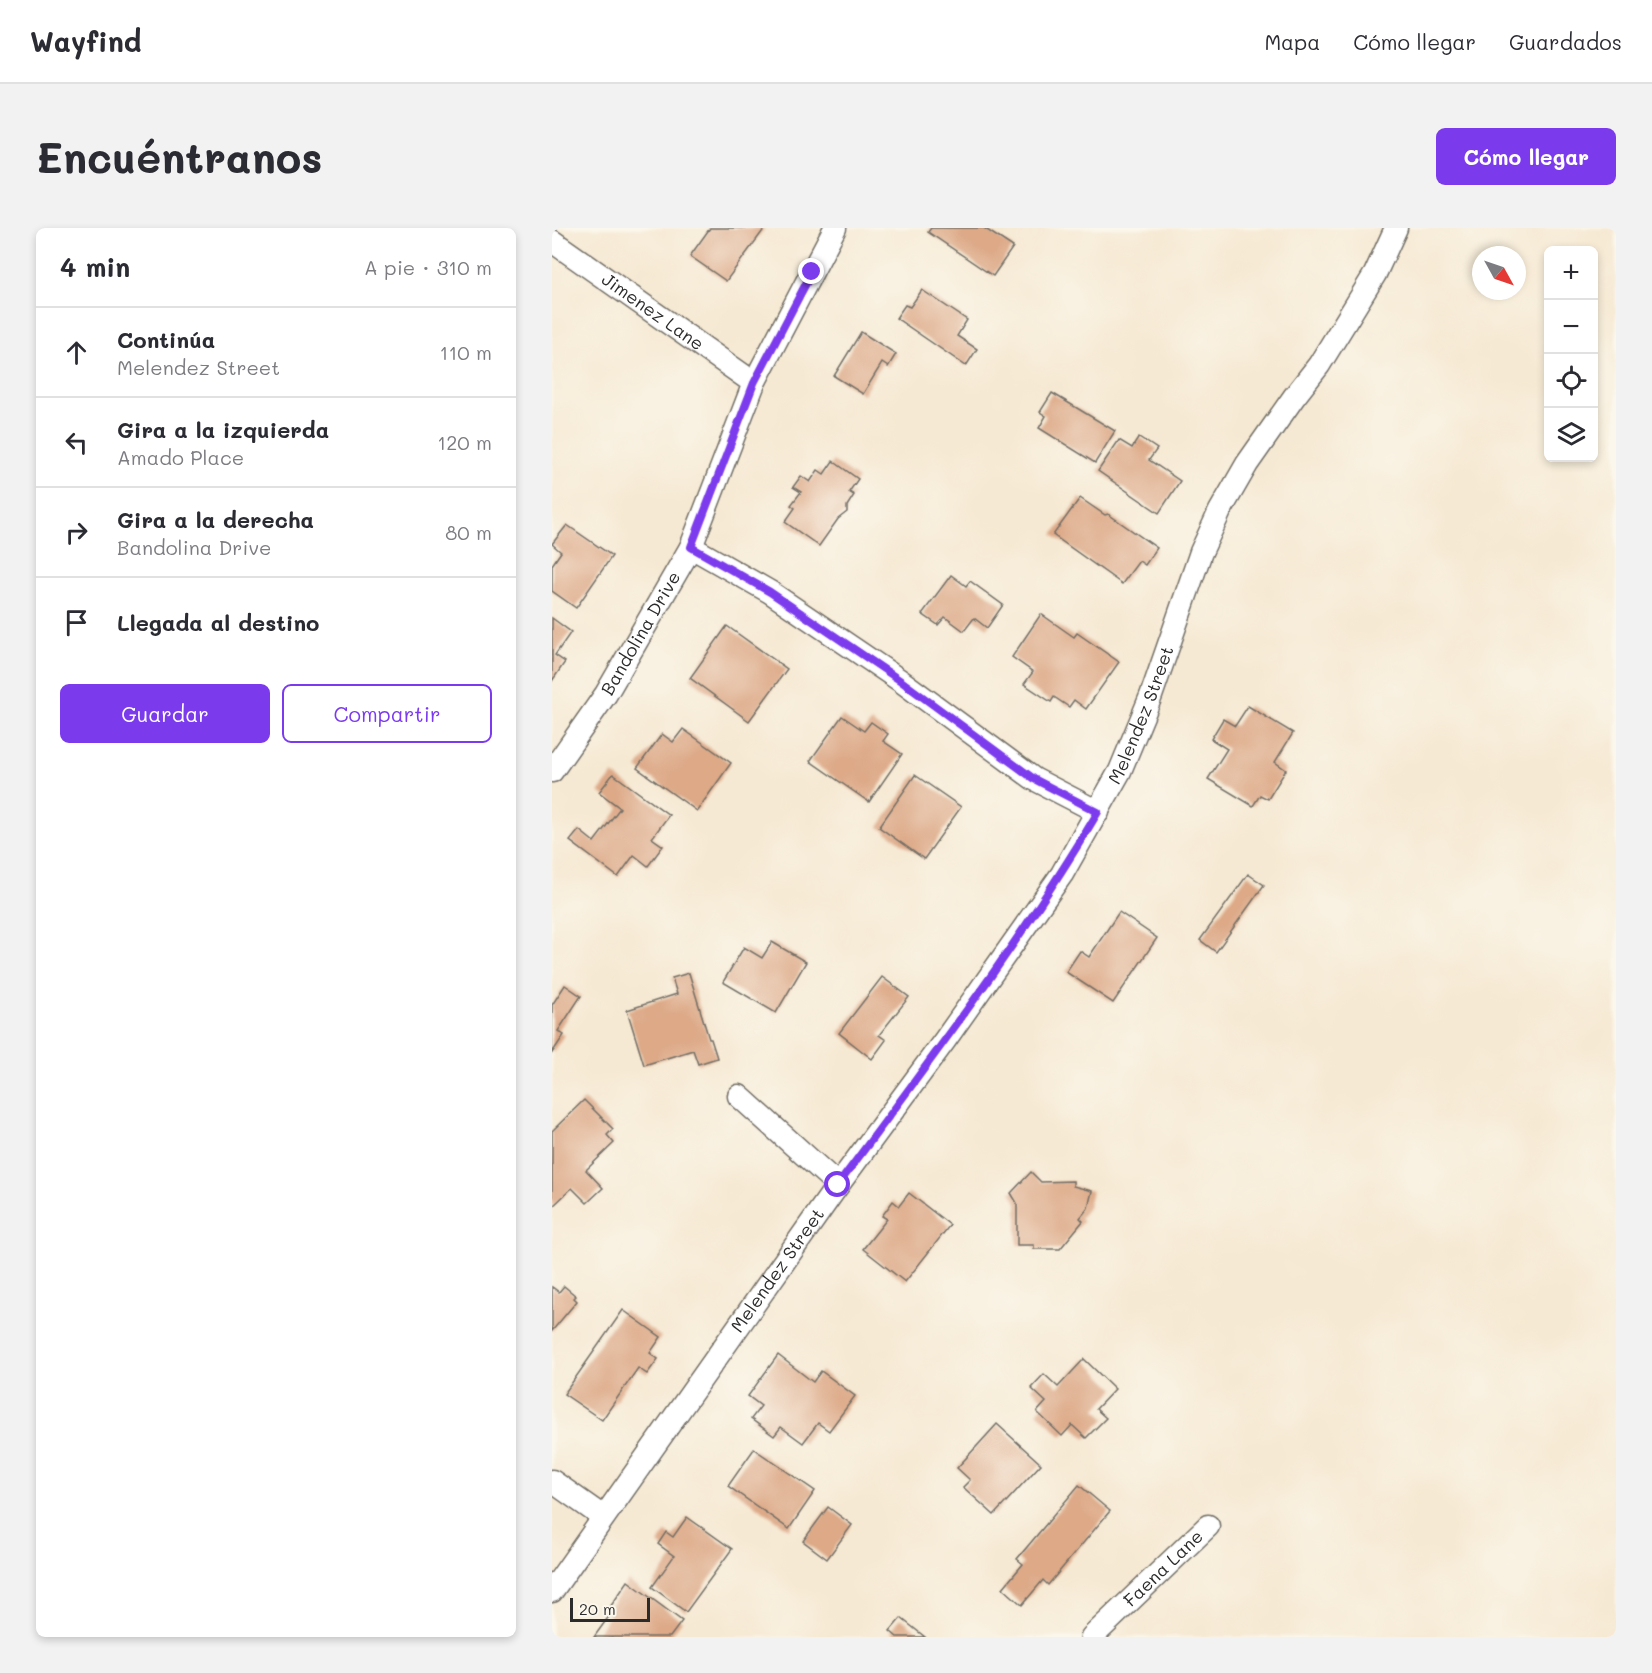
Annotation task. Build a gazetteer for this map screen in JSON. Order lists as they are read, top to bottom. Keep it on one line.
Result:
{"streets":{"street":["Jimenez Lane","Bandolina Drive","Melendez Street","Faena Lane"]},"crossings":[["Jimenez Lane","Bandolina Drive"]],"scale_bar":"20 m","north":"bottom right","page":{"header":"Wayfind","nav":["Mapa","Cómo llegar","Guardados"],"buttons":["Cómo llegar",["Guardar","Compartir"]],"title":"Encuéntranos","heading":["4 min","A pie · 310 m"],"map_buttons":["+","−"],"list":[["Continúa","Melendez Street","110 m"],["Gira a la izquierda","Amado Place","120 m"],["Gira a la derecha","Bandolina Drive","80 m"],"Llegada al destino"],"scale":"20 m"}}
